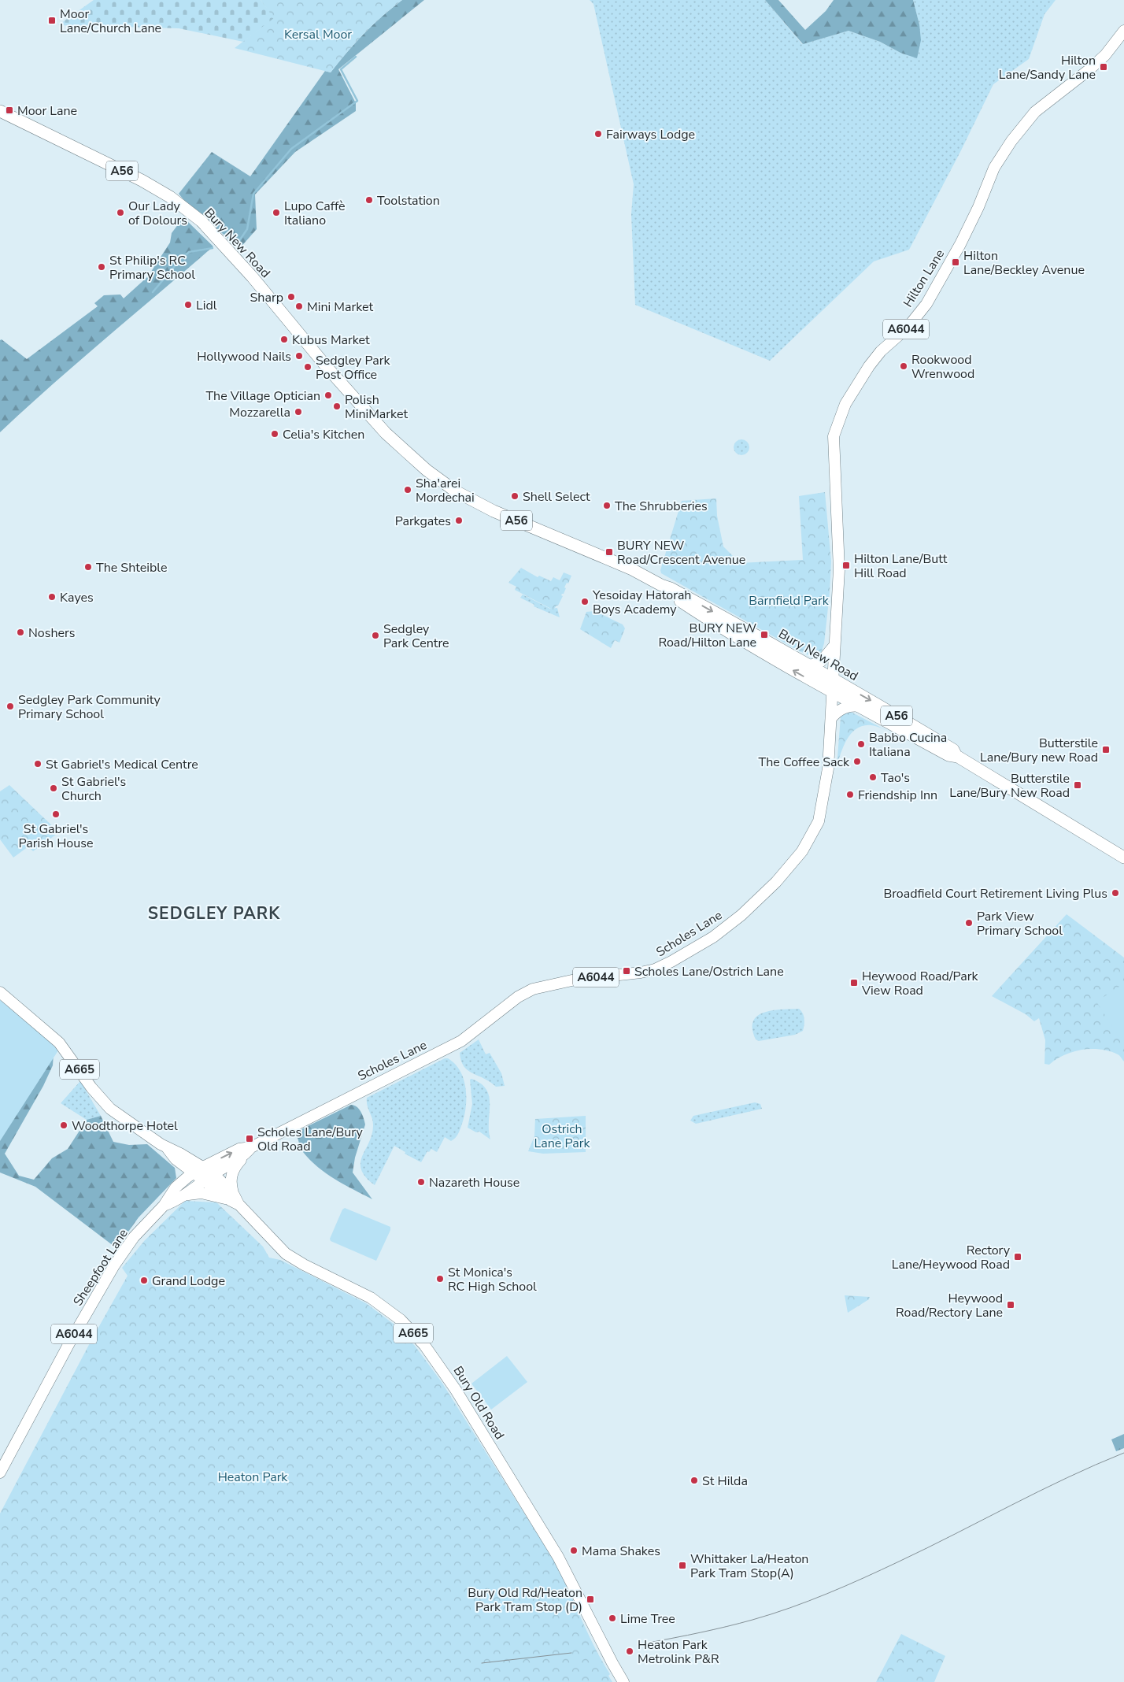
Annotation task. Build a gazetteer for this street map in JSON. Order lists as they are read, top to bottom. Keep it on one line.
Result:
{"streets":{"highway":["A56","Bury New Road"],"main road":["Hilton Lane","A6044","Scholes Lane","A665","Sheepfoot Lane","Bury Old Road"]},"crossings":[["Bury New Road","Hilton Lane"],["Bury New Road","Scholes Lane"],["Hilton Lane","Scholes Lane"],["Scholes Lane","Sheepfoot Lane"],["Scholes Lane","Bury Old Road"],["Sheepfoot Lane","Bury Old Road"]],"districts":["SEDGLEY PARK"],"parks":["Kersal Moor","Barnfield Park","Ostrich Lane Park","Heaton Park"],"places":{"transit":["Moor Lane/Church Lane","Hilton Lane/Sandy Lane","Moor Lane","Hilton Lane/Beckley Avenue","BURY NEW Road/Crescent Avenue","Hilton Lane/Butt Hill Road","BURY NEW Road/Hilton Lane","Butterstile Lane/Bury new Road","Butterstile Lane/Bury New Road","Scholes Lane/Ostrich Lane","Heywood Road/Park View Road","Scholes Lane/Bury Old Road","Rectory Lane/Heywood Road","Heywood Road/Rectory Lane","Whittaker La/Heaton Park Tram Stop(A)","Bury Old Rd/Heaton Park Tram Stop (D)"],"other":["Fairways Lodge","Toolstation","Our Lady of Dolours","Lupo Caffè Italiano","St Philip's RC Primary School","Sharp","Lidl","Mini Market","Kubus Market","Hollywood Nails","Rookwood Wrenwood","Sedgley Park Post Office","The Village Optician","Polish MiniMarket","Mozzarella","Celia's Kitchen","Sha'arei Mordechai","Shell Select","The Shrubberies","Parkgates","The Shteible","Kayes","Yesoiday Hatorah Boys Academy","Noshers","Sedgley Park Centre","Sedgley Park Community Primary School","Babbo Cucina Italiana","The Coffee Sack","St Gabriel's Medical Centre","Tao's","St Gabriel's Church","Friendship Inn","St Gabriel's Parish House","Broadfield Court Retirement Living Plus","Park View Primary School","Woodthorpe Hotel","Nazareth House","St Monica's RC High School","Grand Lodge","St Hilda","Mama Shakes","Lime Tree","Heaton Park Metrolink P&R"]}}
